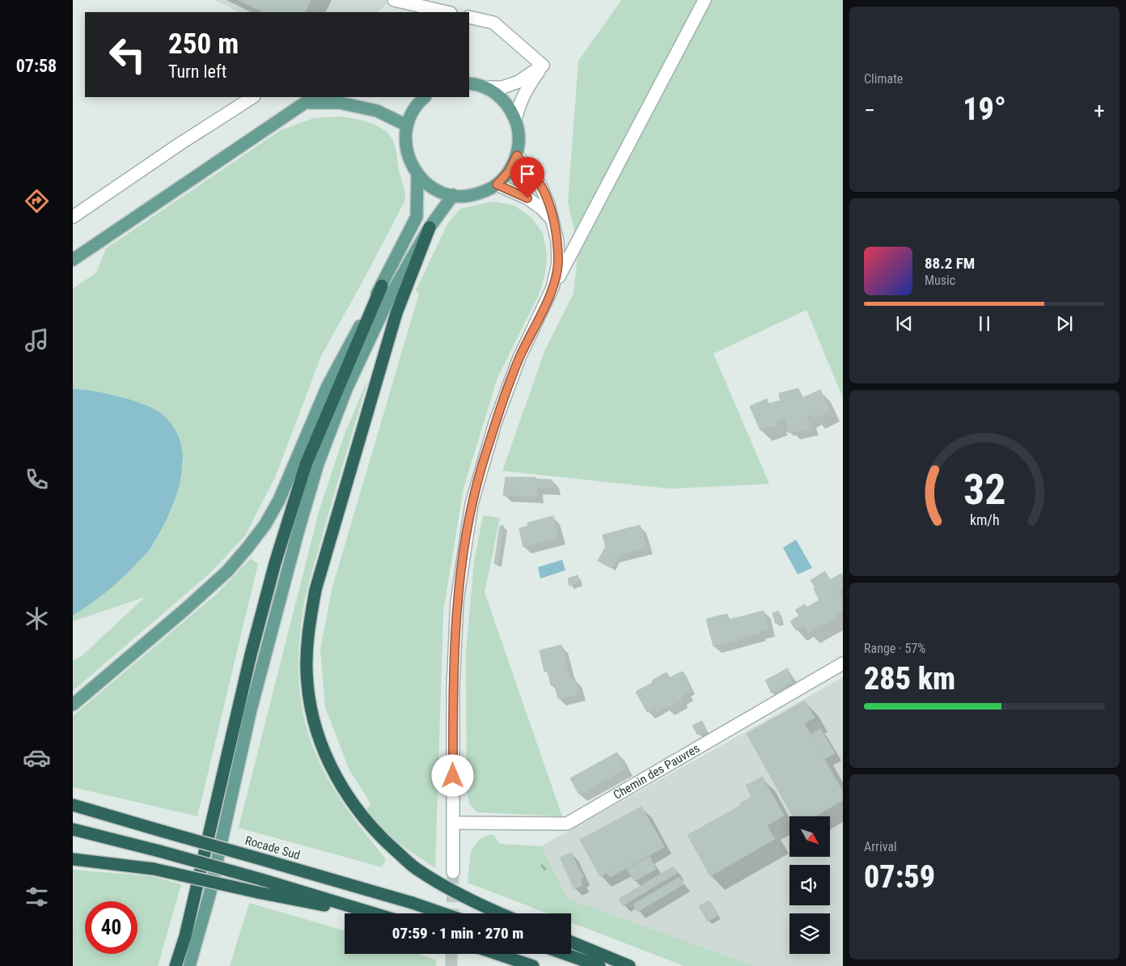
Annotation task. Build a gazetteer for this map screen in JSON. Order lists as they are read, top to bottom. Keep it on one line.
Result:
{"streets":{"highway":["Rocade Sud"],"street":["Chemin des Pauvres"]},"north":"bottom right","page":{"tabs":"07:58","tile":["Climate",["Range · 57%","285 km"],["Arrival","07:59"]],"turn":["250 m","Turn left"],"heat":["−","19°","+"],"song":["88.2 FM","Music"],"limit":"40","trip":"07:59 · 1 min · 270 m","gauge":["32","km/h"]}}
